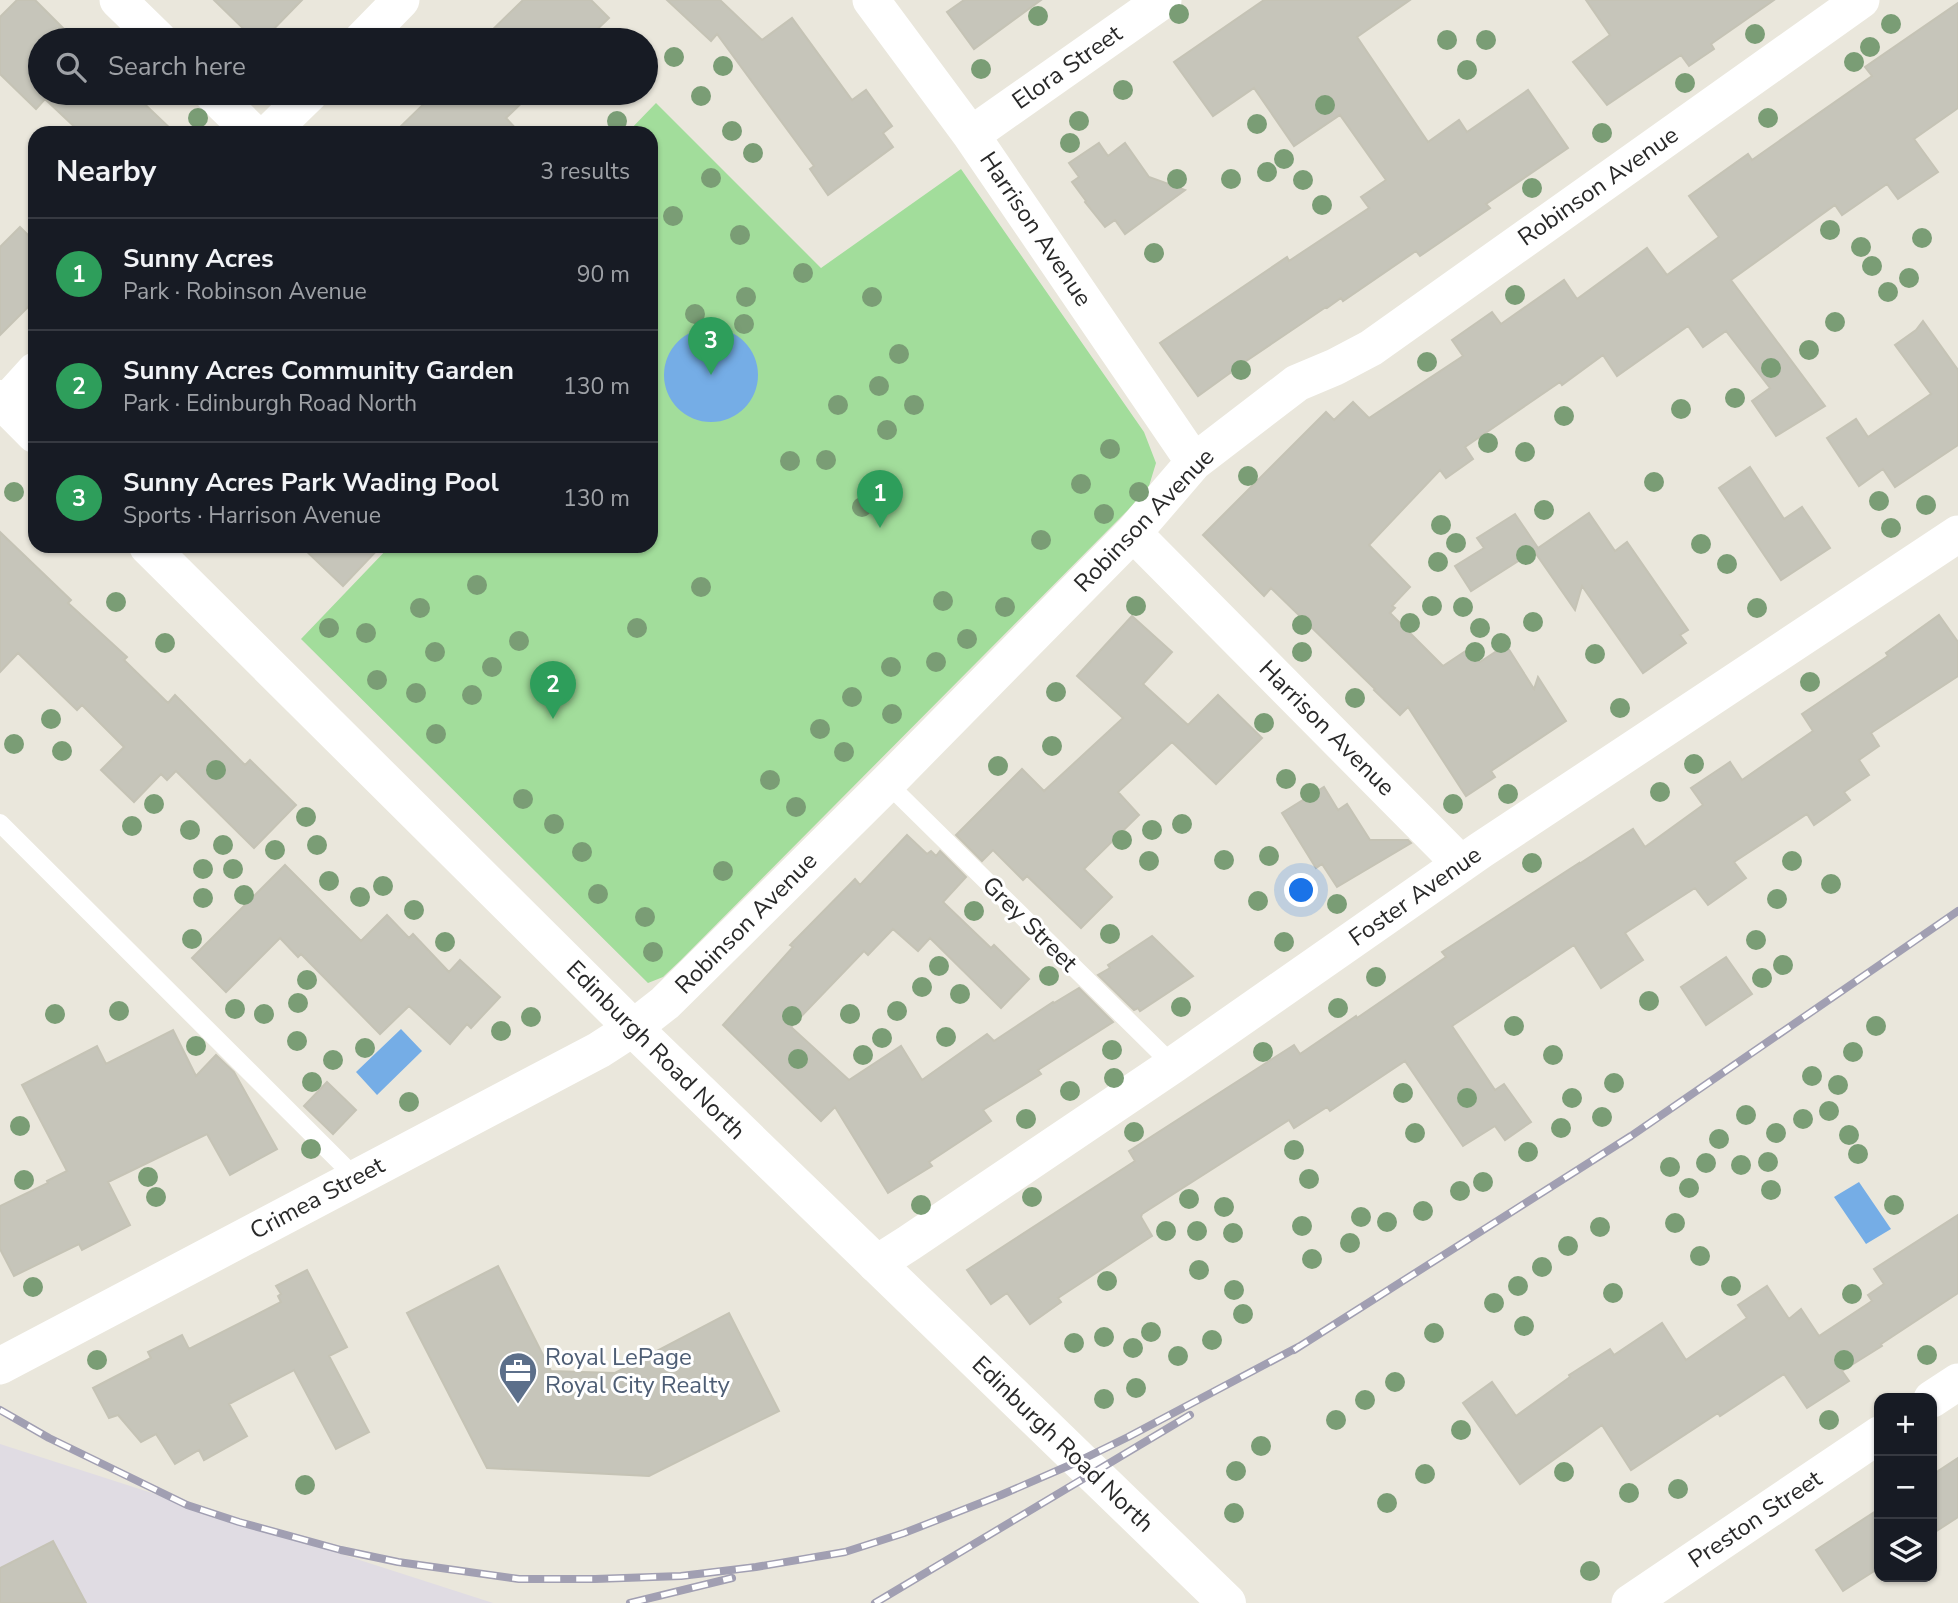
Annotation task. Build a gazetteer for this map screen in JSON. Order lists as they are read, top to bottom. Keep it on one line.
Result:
{"streets":{"main road":["Edinburgh Road North"],"street":["Elora Street","Robinson Avenue","Harrison Avenue","Foster Avenue","Crimea Street","Preston Street"],"lane":["Grey Street"]},"crossings":[["Elora Street","Harrison Avenue"],["Robinson Avenue","Harrison Avenue"],["Robinson Avenue","Grey Street"],["Robinson Avenue","Edinburgh Road North"],["Robinson Avenue","Crimea Street"],["Harrison Avenue","Foster Avenue"],["Foster Avenue","Grey Street"],["Foster Avenue","Edinburgh Road North"],["Edinburgh Road North","Crimea Street"]],"places":{"office":["Royal LePage Royal City Realty"]},"page":{"search":"Search here","heading":["Nearby","3 results"],"list":[{"mark":"1","name":"Sunny Acres","note":"Park · Robinson Avenue","value":"90 m"},{"mark":"2","name":"Sunny Acres Community Garden","note":"Park · Edinburgh Road North","value":"130 m"},{"mark":"3","name":"Sunny Acres Park Wading Pool","note":"Sports · Harrison Avenue","value":"130 m"}],"pins":["3","1","2"],"map_buttons":["+","−"]}}
